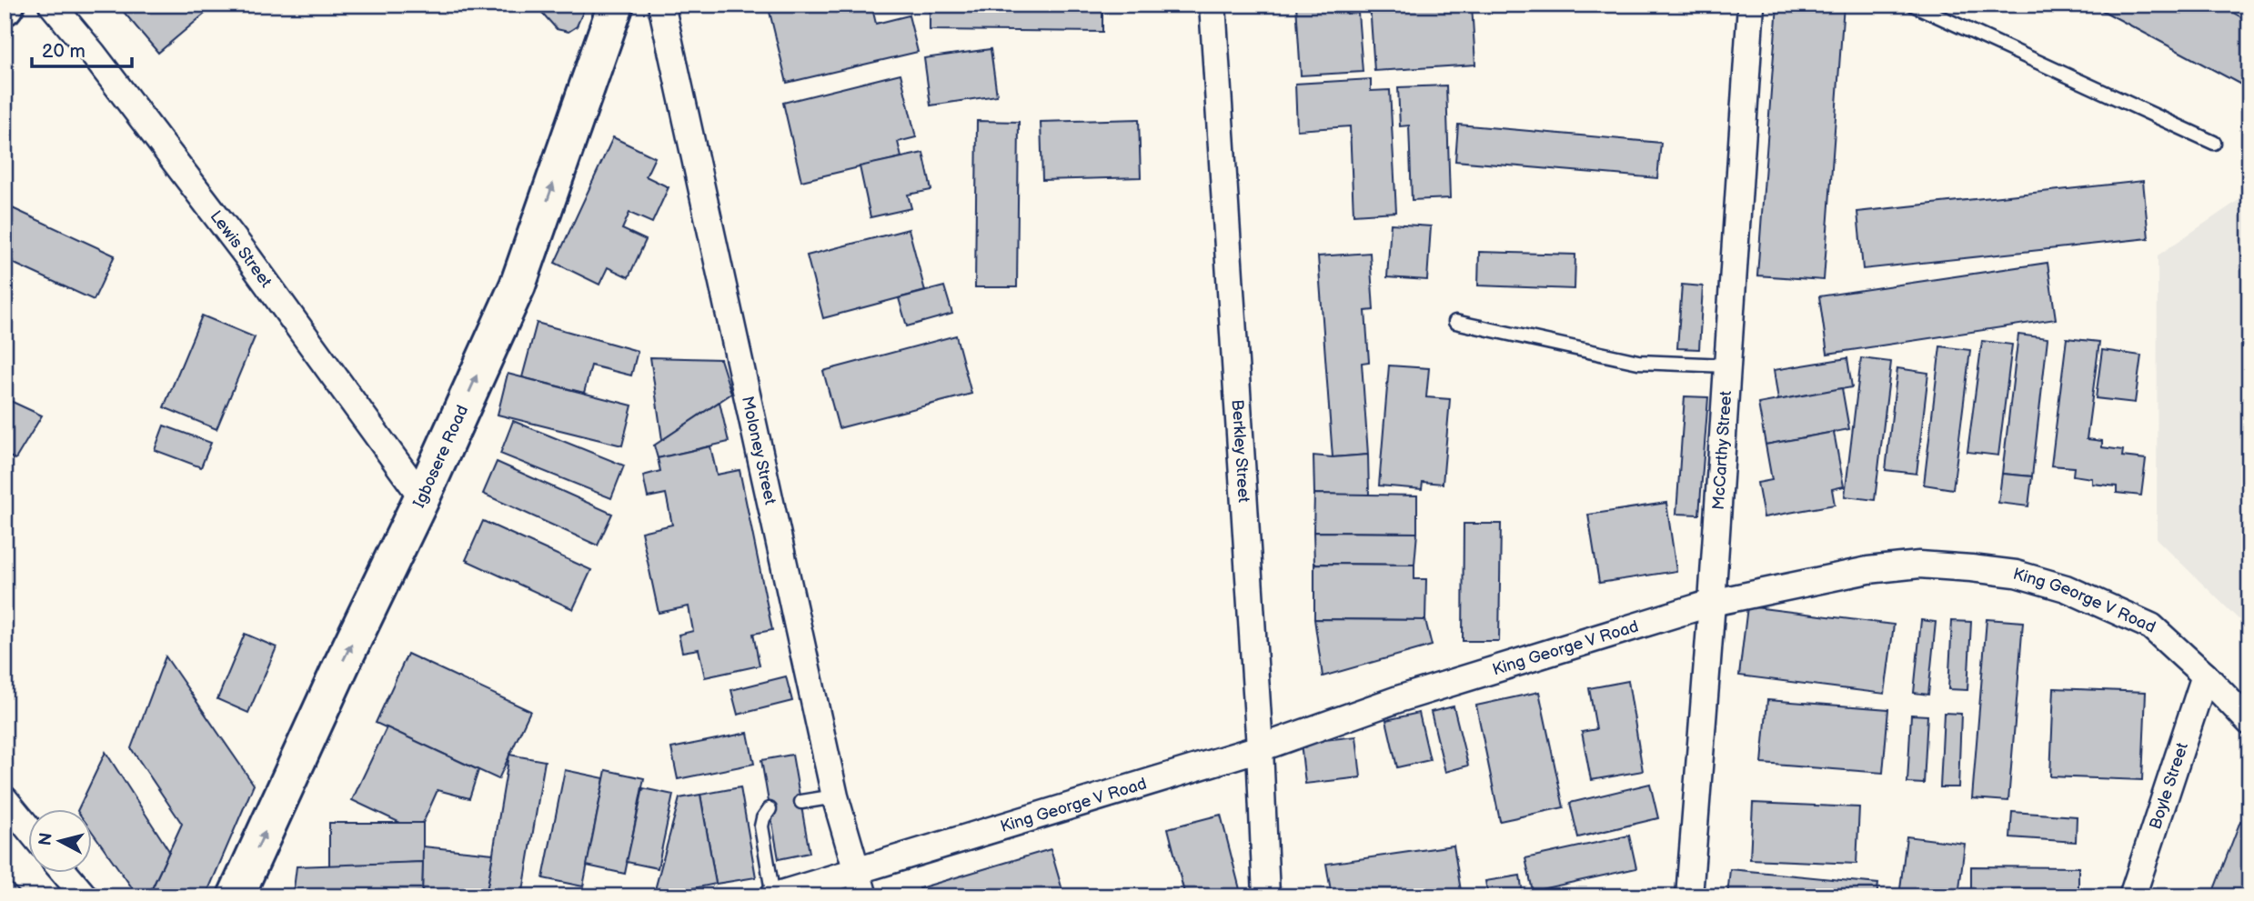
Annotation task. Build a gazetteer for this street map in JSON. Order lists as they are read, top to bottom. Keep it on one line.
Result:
{"streets":{"main road":["Igbosere Road"],"street":["Lewis Street","Berkley Street","Moloney Street","McCarthy Street","King George V Road","Boyle Street"]},"crossings":[["Lewis Street","Igbosere Road"],["Berkley Street","King George V Road"],["Moloney Street","King George V Road"],["McCarthy Street","King George V Road"],["King George V Road","Boyle Street"]],"one_way":["Igbosere Road"],"scale_bar":"20 m","north":"left"}
